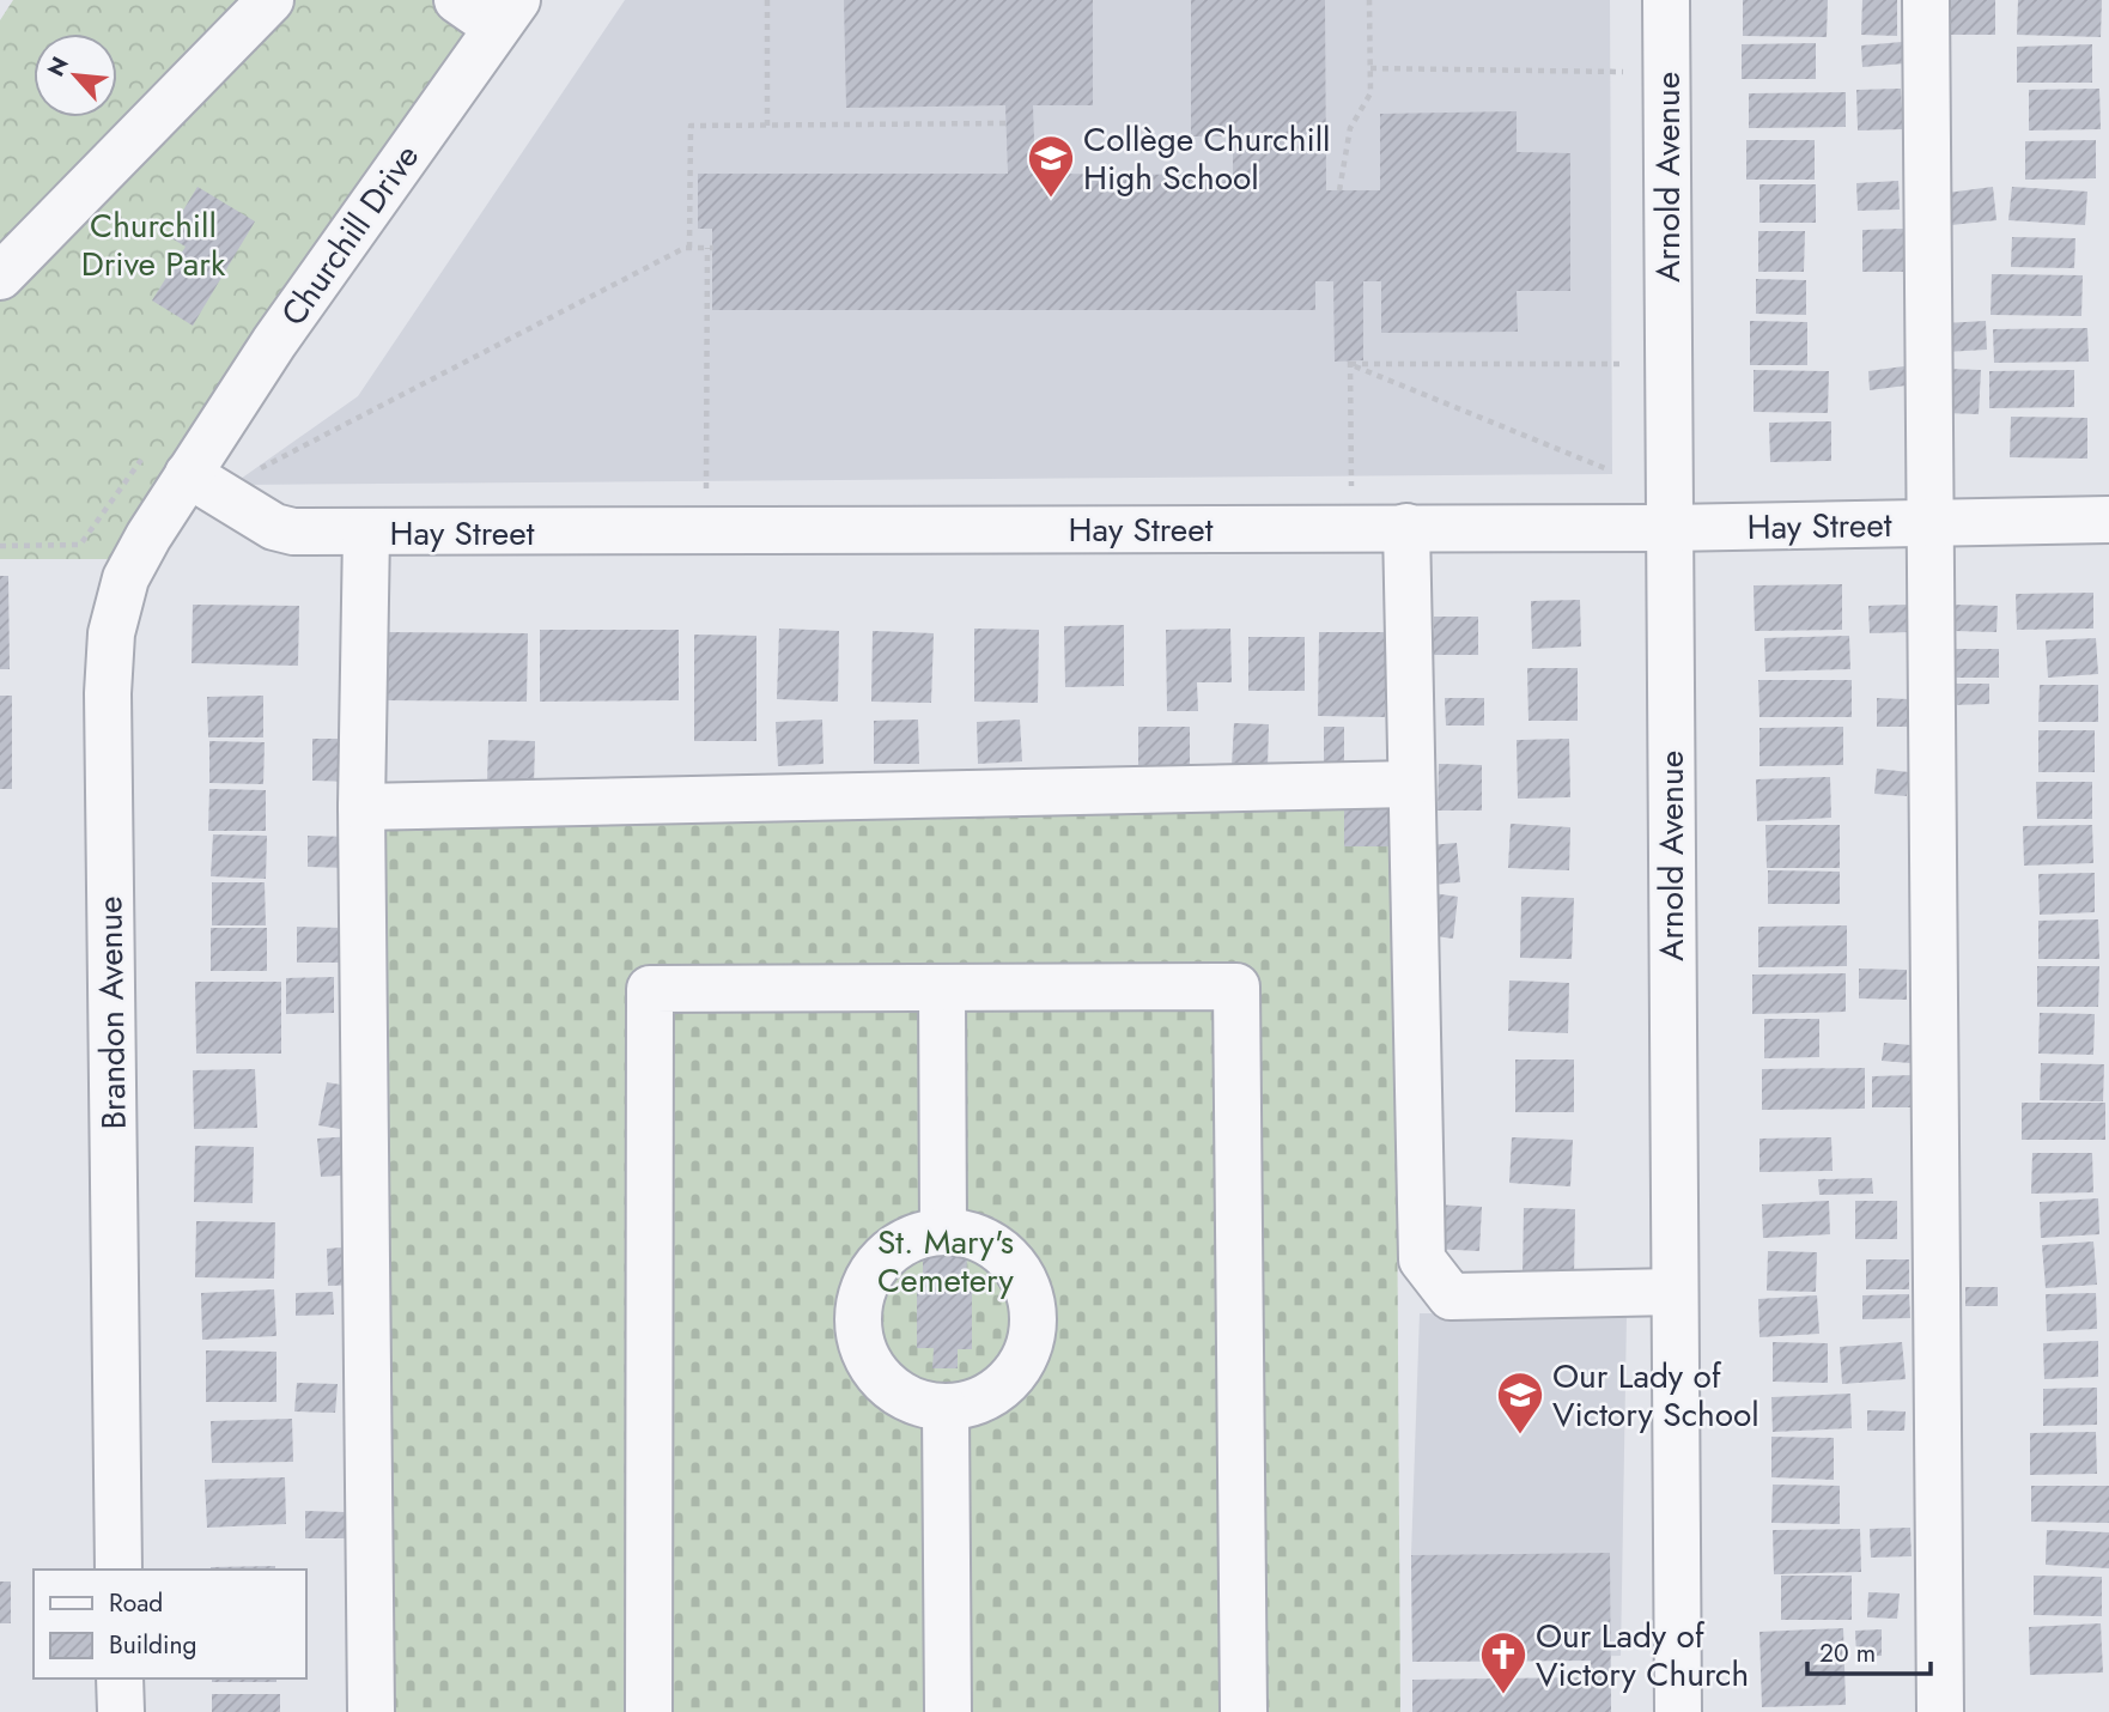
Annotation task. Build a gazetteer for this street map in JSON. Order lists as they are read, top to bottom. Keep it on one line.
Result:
{"streets":{"street":["Arnold Avenue","Churchill Drive","Hay Street","Brandon Avenue"]},"crossings":[["Arnold Avenue","Hay Street"],["Churchill Drive","Hay Street"],["Churchill Drive","Brandon Avenue"],["Hay Street","Brandon Avenue"]],"parks":["Churchill Drive Park","St. Mary's Cemetery"],"places":{"school or university":["Collège Churchill High School","Our Lady of Victory School"],"church":["Our Lady of Victory Church"]},"legend":["Road","Building"],"scale_bar":"20 m","north":"top left"}
